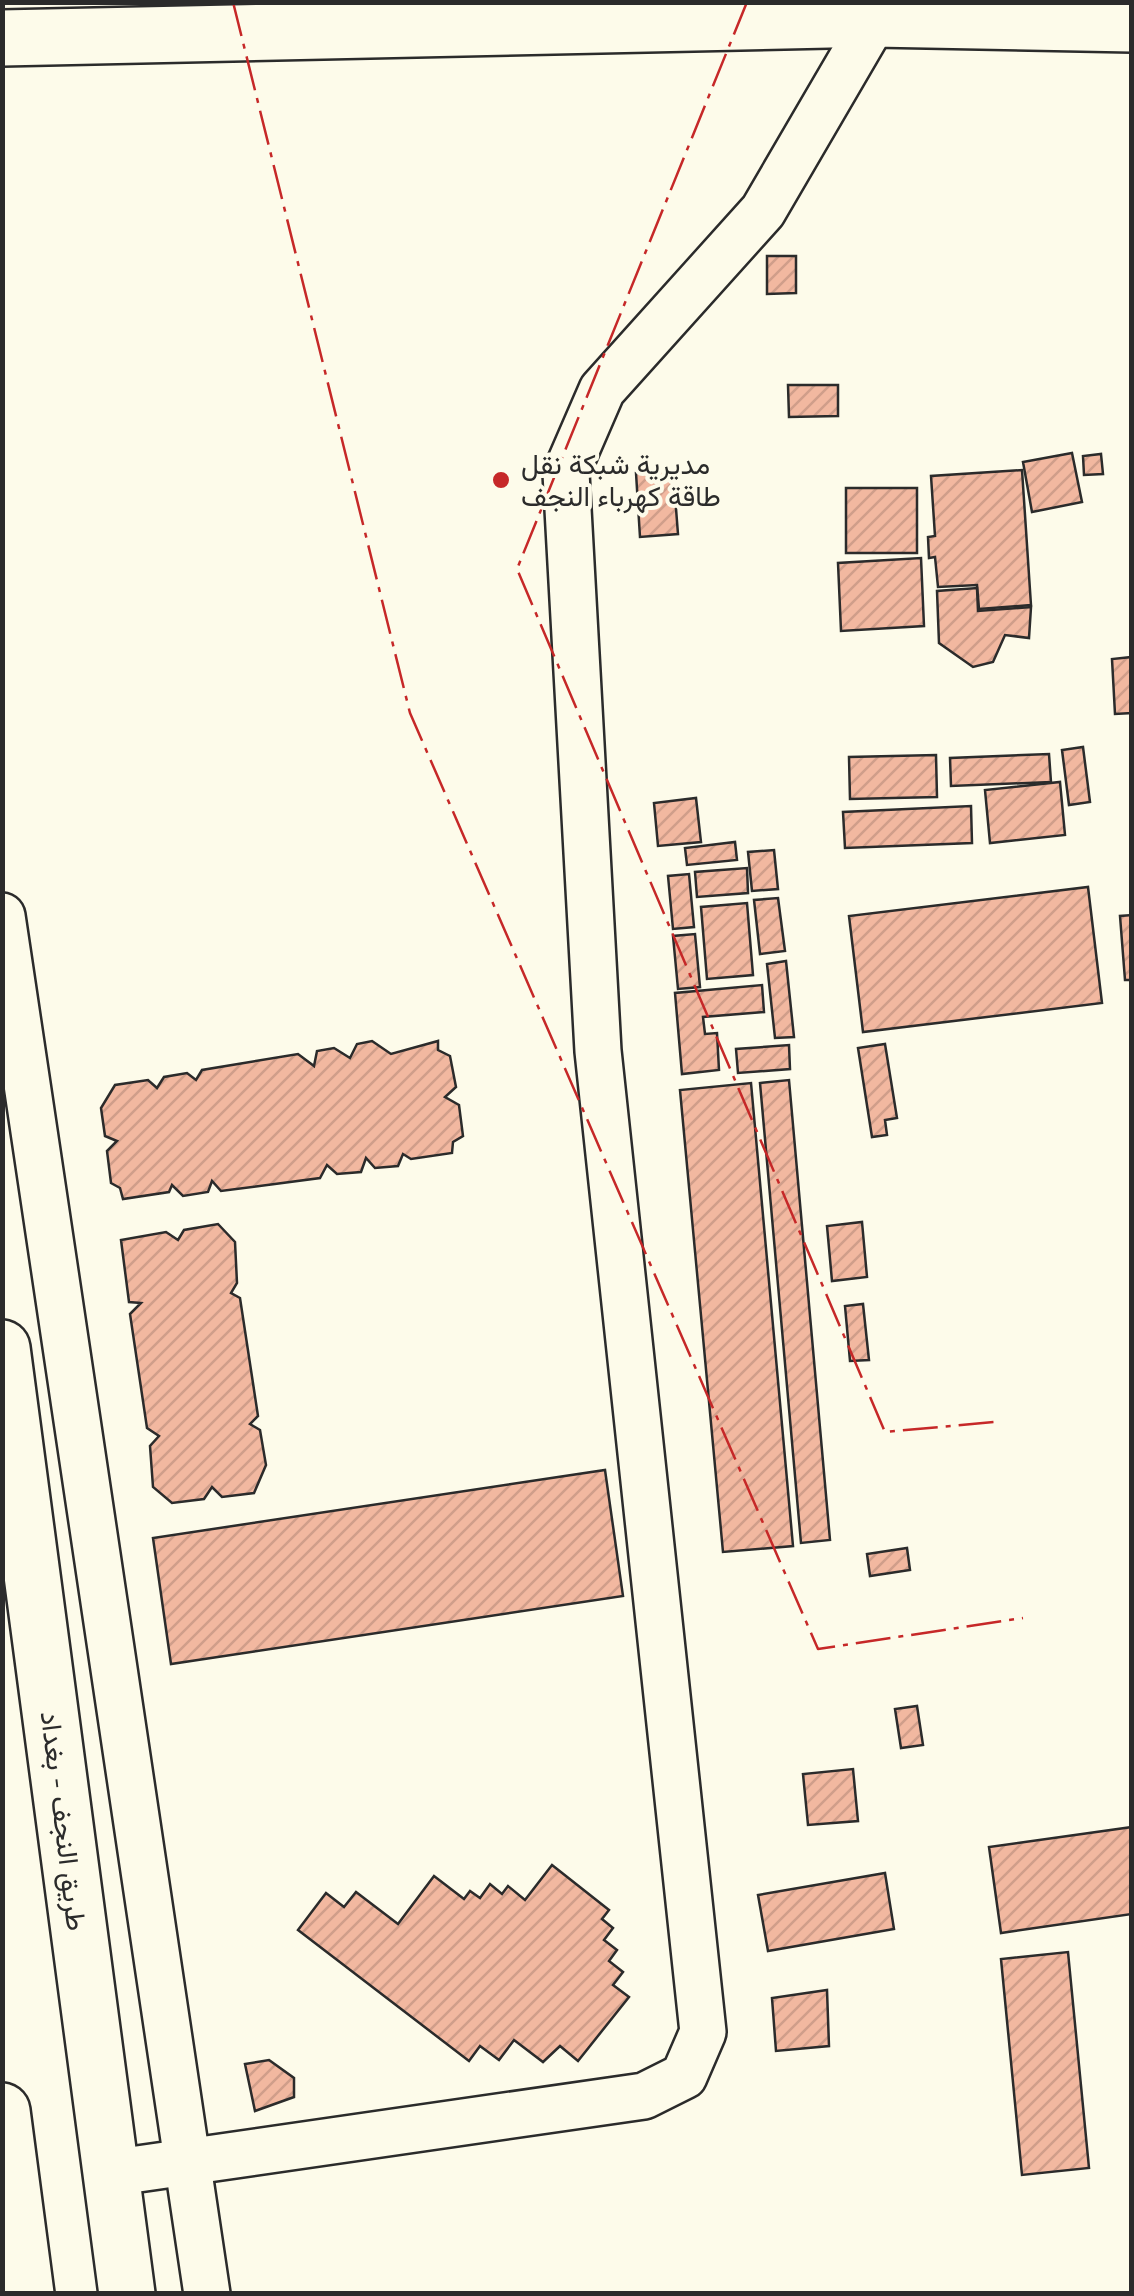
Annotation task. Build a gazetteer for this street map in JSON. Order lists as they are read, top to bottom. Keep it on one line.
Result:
{"streets":{"main road":["طريق النجف - بغداد"]},"places":["مديرية شبكة نقل طاقة كهرباء النجف"]}
